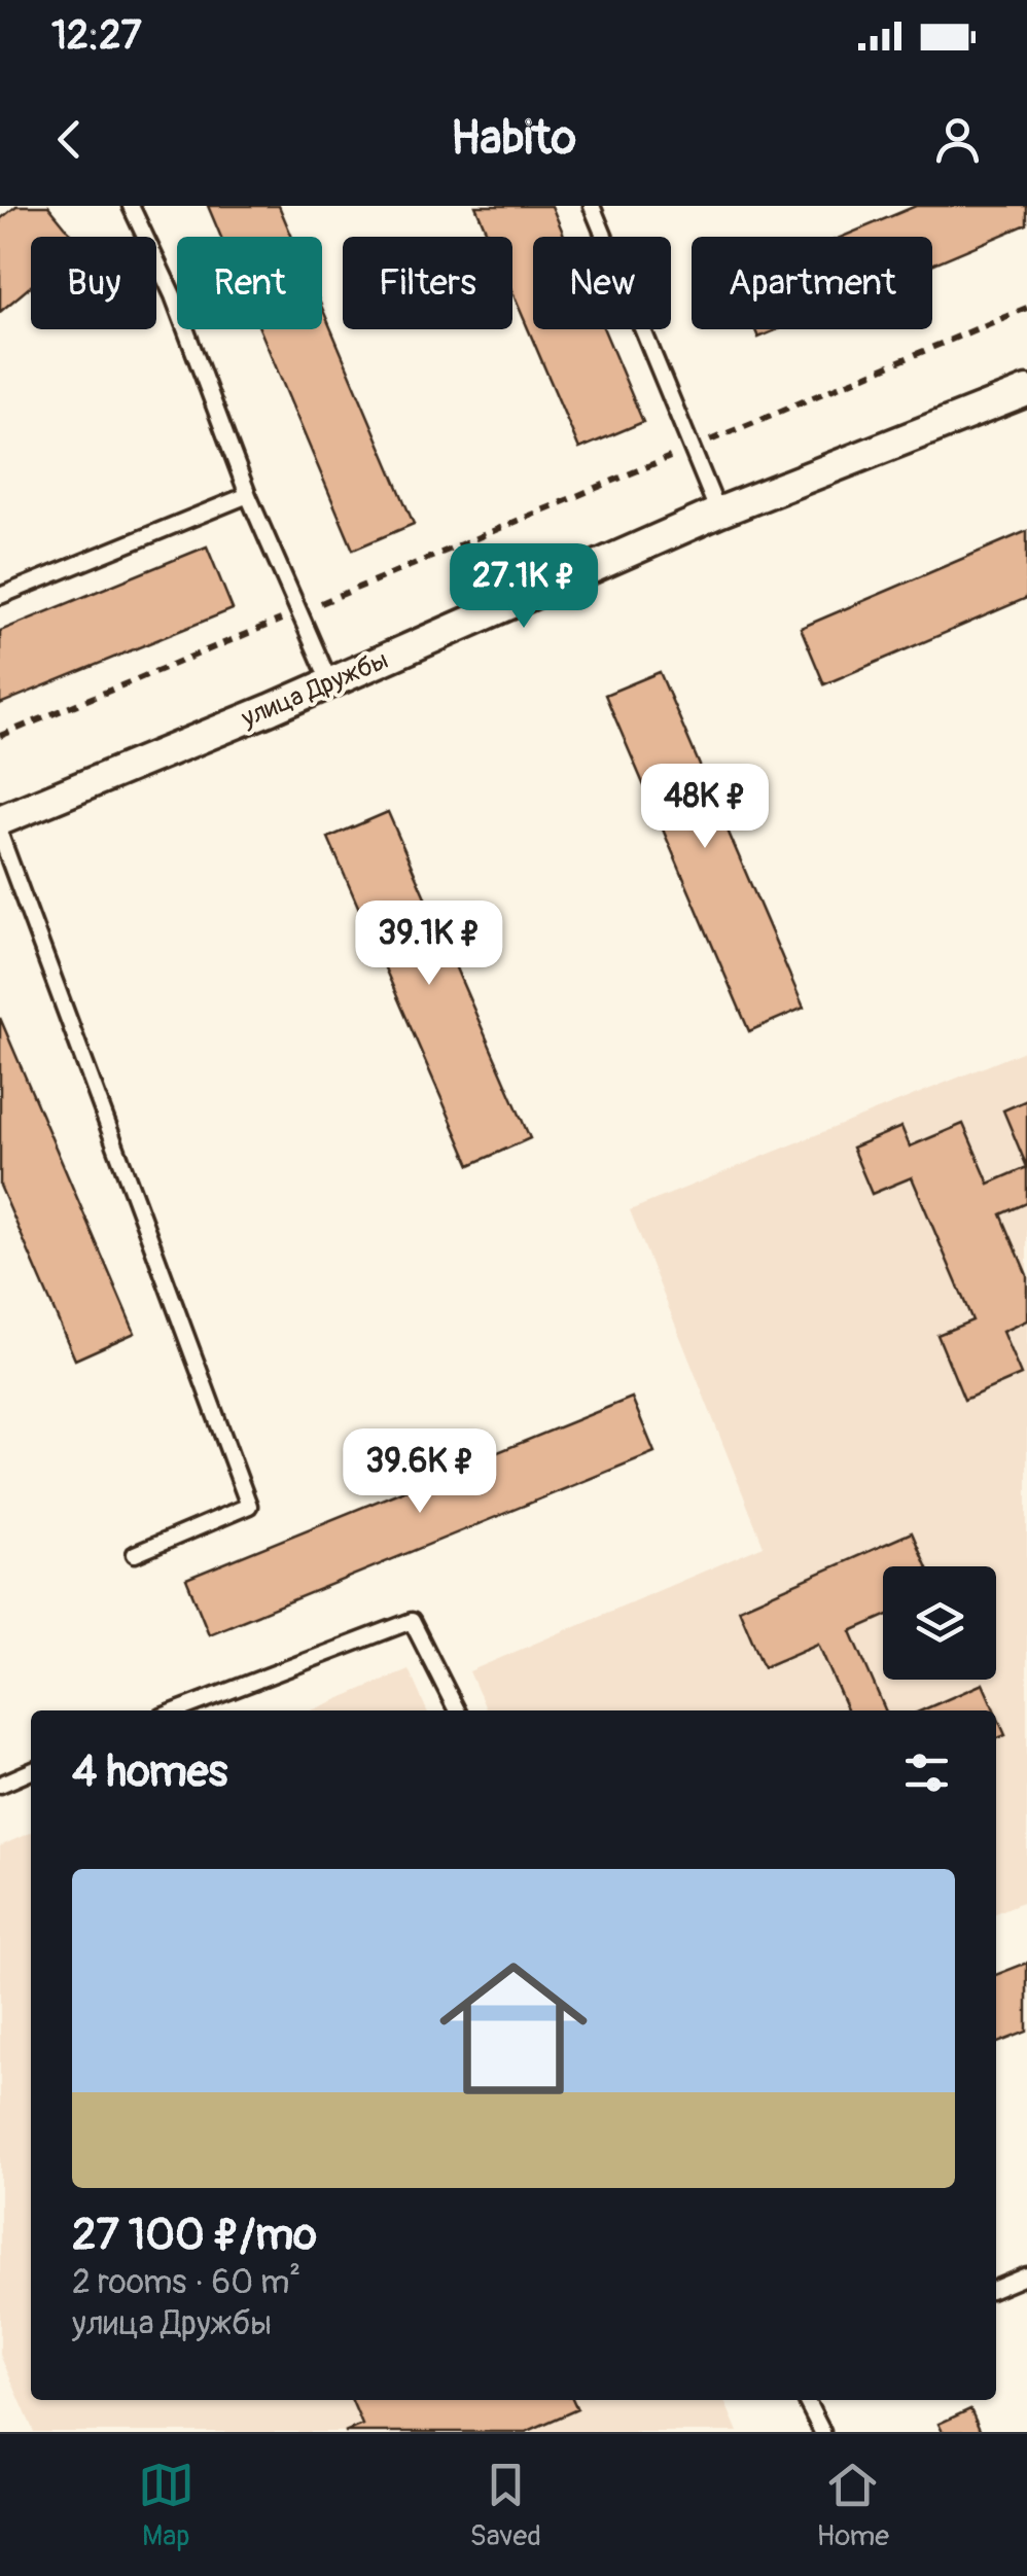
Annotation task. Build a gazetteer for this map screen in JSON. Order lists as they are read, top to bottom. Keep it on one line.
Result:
{"streets":{"street":["улица Дружбы"]},"page":{"status":"12:27","header":"Habito","chip":["Buy","Rent","Filters","New","Apartment"],"price":["27.1K ₽","48K ₽","39.1K ₽","39.6K ₽"],"heading":"4 homes","list":[{"name":"27 100 ₽/mo","note":"2 rooms · 60 m² · улица Дружбы"}],"tabs":["Map","Saved","Home"]}}
